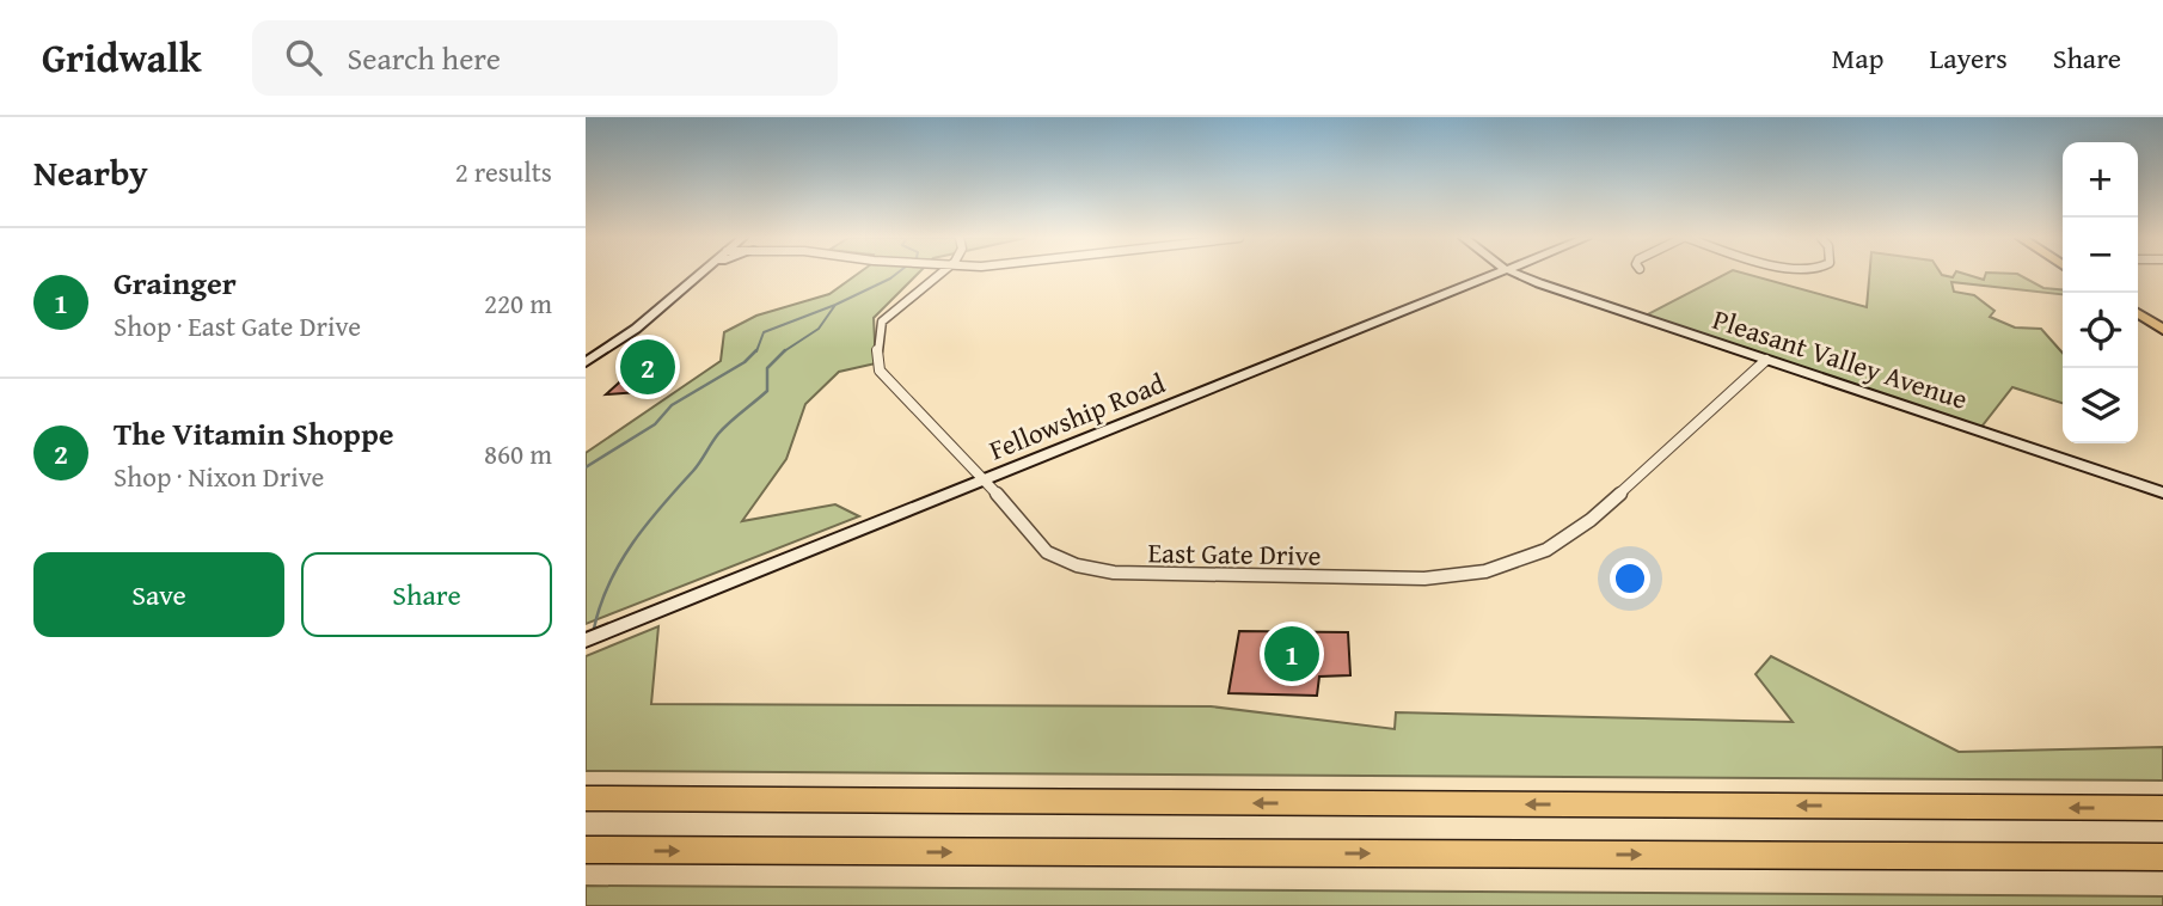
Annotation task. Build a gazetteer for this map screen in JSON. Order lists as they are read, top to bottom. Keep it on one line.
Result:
{"streets":{"street":["Pleasant Valley Avenue","Fellowship Road","East Gate Drive"]},"crossings":[["Pleasant Valley Avenue","East Gate Drive"],["Fellowship Road","East Gate Drive"]],"page":{"header":"Gridwalk","search":"Search here","nav":["Map","Layers","Share"],"heading":["Nearby","2 results"],"map_buttons":["+","−"],"list":[{"mark":"1","name":"Grainger","note":"Shop · East Gate Drive","value":"220 m"},{"mark":"2","name":"The Vitamin Shoppe","note":"Shop · Nixon Drive","value":"860 m"}],"pins":["2","1"],"buttons":["Save","Share"]}}
